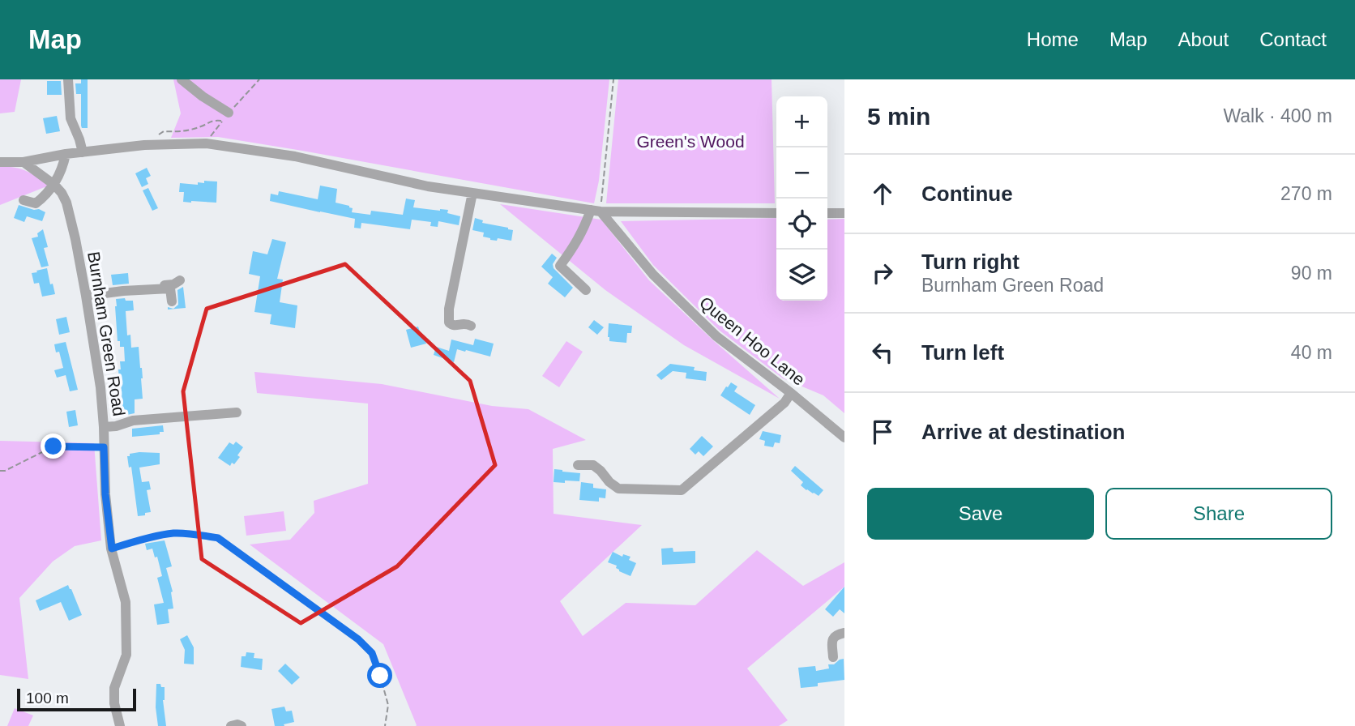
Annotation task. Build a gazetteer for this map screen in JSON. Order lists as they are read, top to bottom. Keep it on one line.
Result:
{"streets":{"street":["Burnham Green Road","Queen Hoo Lane"]},"parks":["Green's Wood"],"scale_bar":"100 m","page":{"header":"Map","nav":["Home","Map","About","Contact"],"heading":["5 min","Walk · 400 m"],"map_buttons":["+","−"],"list":[["Continue","270 m"],["Turn right","Burnham Green Road","90 m"],["Turn left","40 m"],"Arrive at destination"],"buttons":["Save","Share"],"scale":"100 m"}}
